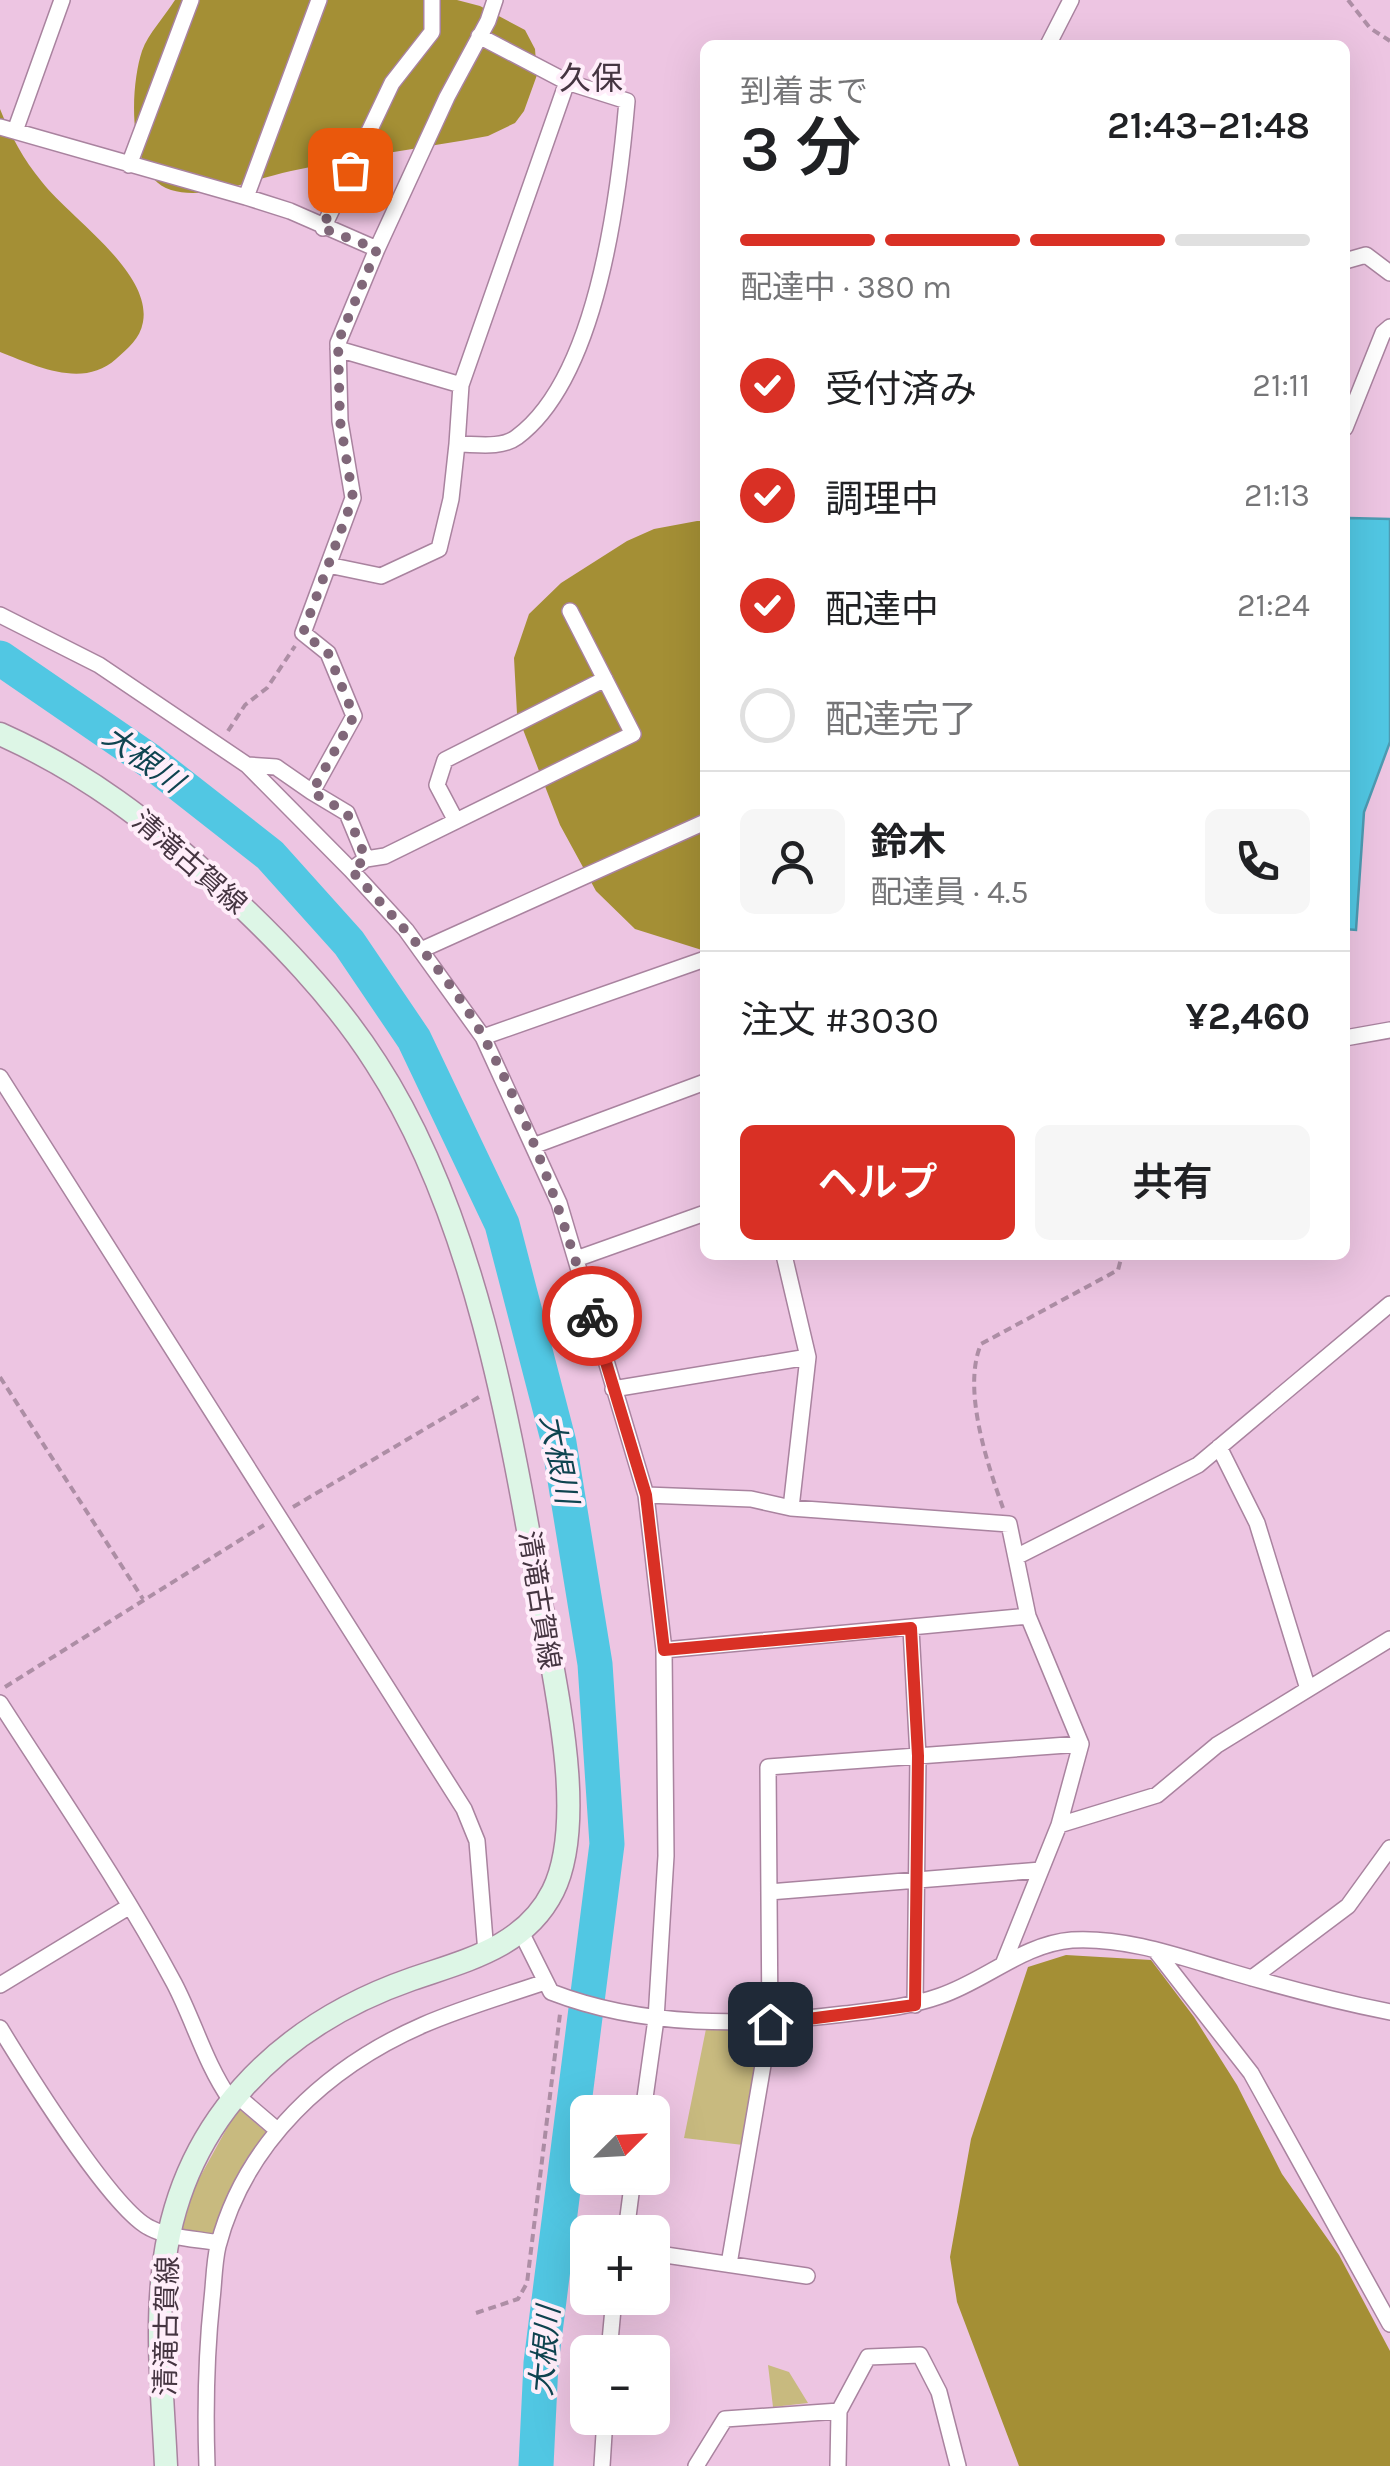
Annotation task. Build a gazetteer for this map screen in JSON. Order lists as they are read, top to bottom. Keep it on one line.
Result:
{"streets":{"main road":["清滝古賀線"]},"districts":["久保"],"water":["大根川"],"north":"top right","page":{"heading":["3 分","到着まで","21:43–21:48"],"panel":["鈴木","配達員 · 4.5","注文 #3030","¥2,460"],"bar":"配達中 · 380 m","list":[["受付済み","21:11"],["調理中","21:13"],["配達中","21:24"],"配達完了"],"buttons":["ヘルプ","共有"],"map_buttons":["+","−"]}}
